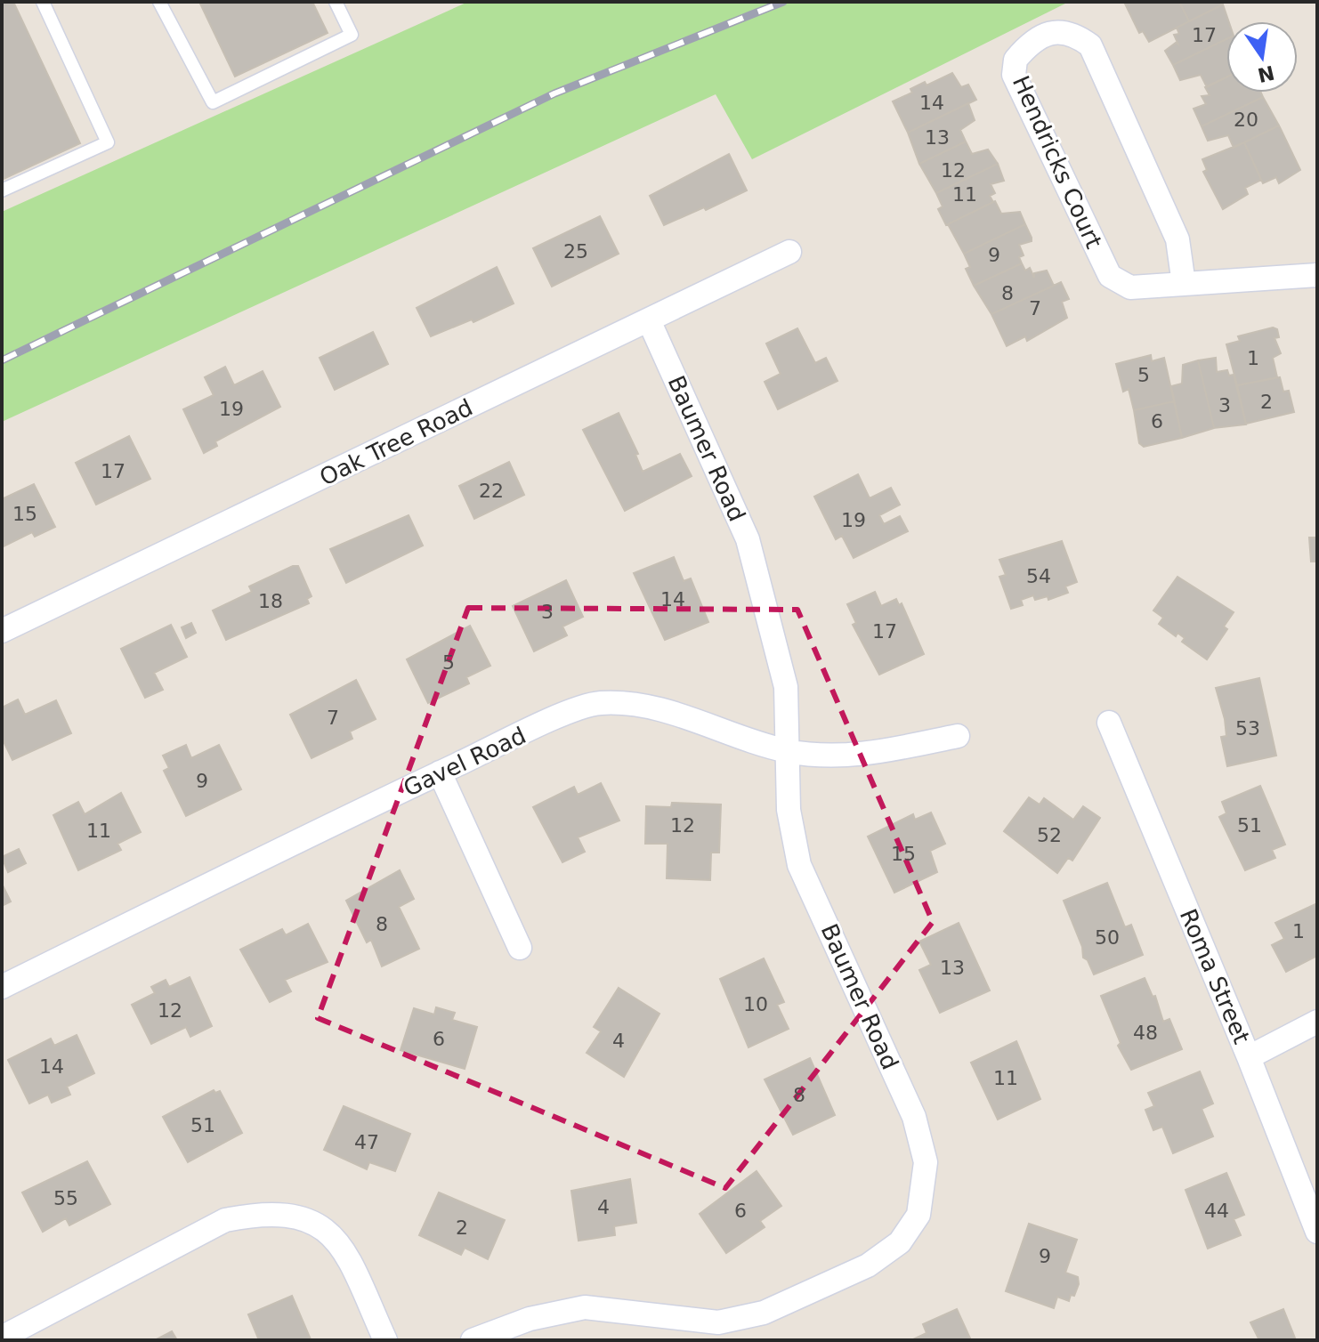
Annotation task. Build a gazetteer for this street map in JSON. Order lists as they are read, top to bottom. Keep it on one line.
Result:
{"streets":{"street":["Hendricks Court","Oak Tree Road","Baumer Road","Gavel Road","Roma Street"]},"crossings":[["Oak Tree Road","Baumer Road"],["Baumer Road","Gavel Road"]],"house_numbers":["17","14","20","13","12","11","25","9","8","7","1","5","2","3","19","6","17","22","15","19","54","14","18","3","17","5","7","53","9","12","51","11","52","15","8","1","50","13","10","12","48","6","4","14","11","8","51","47","55","4","6","44","2","9"],"north":"bottom"}
